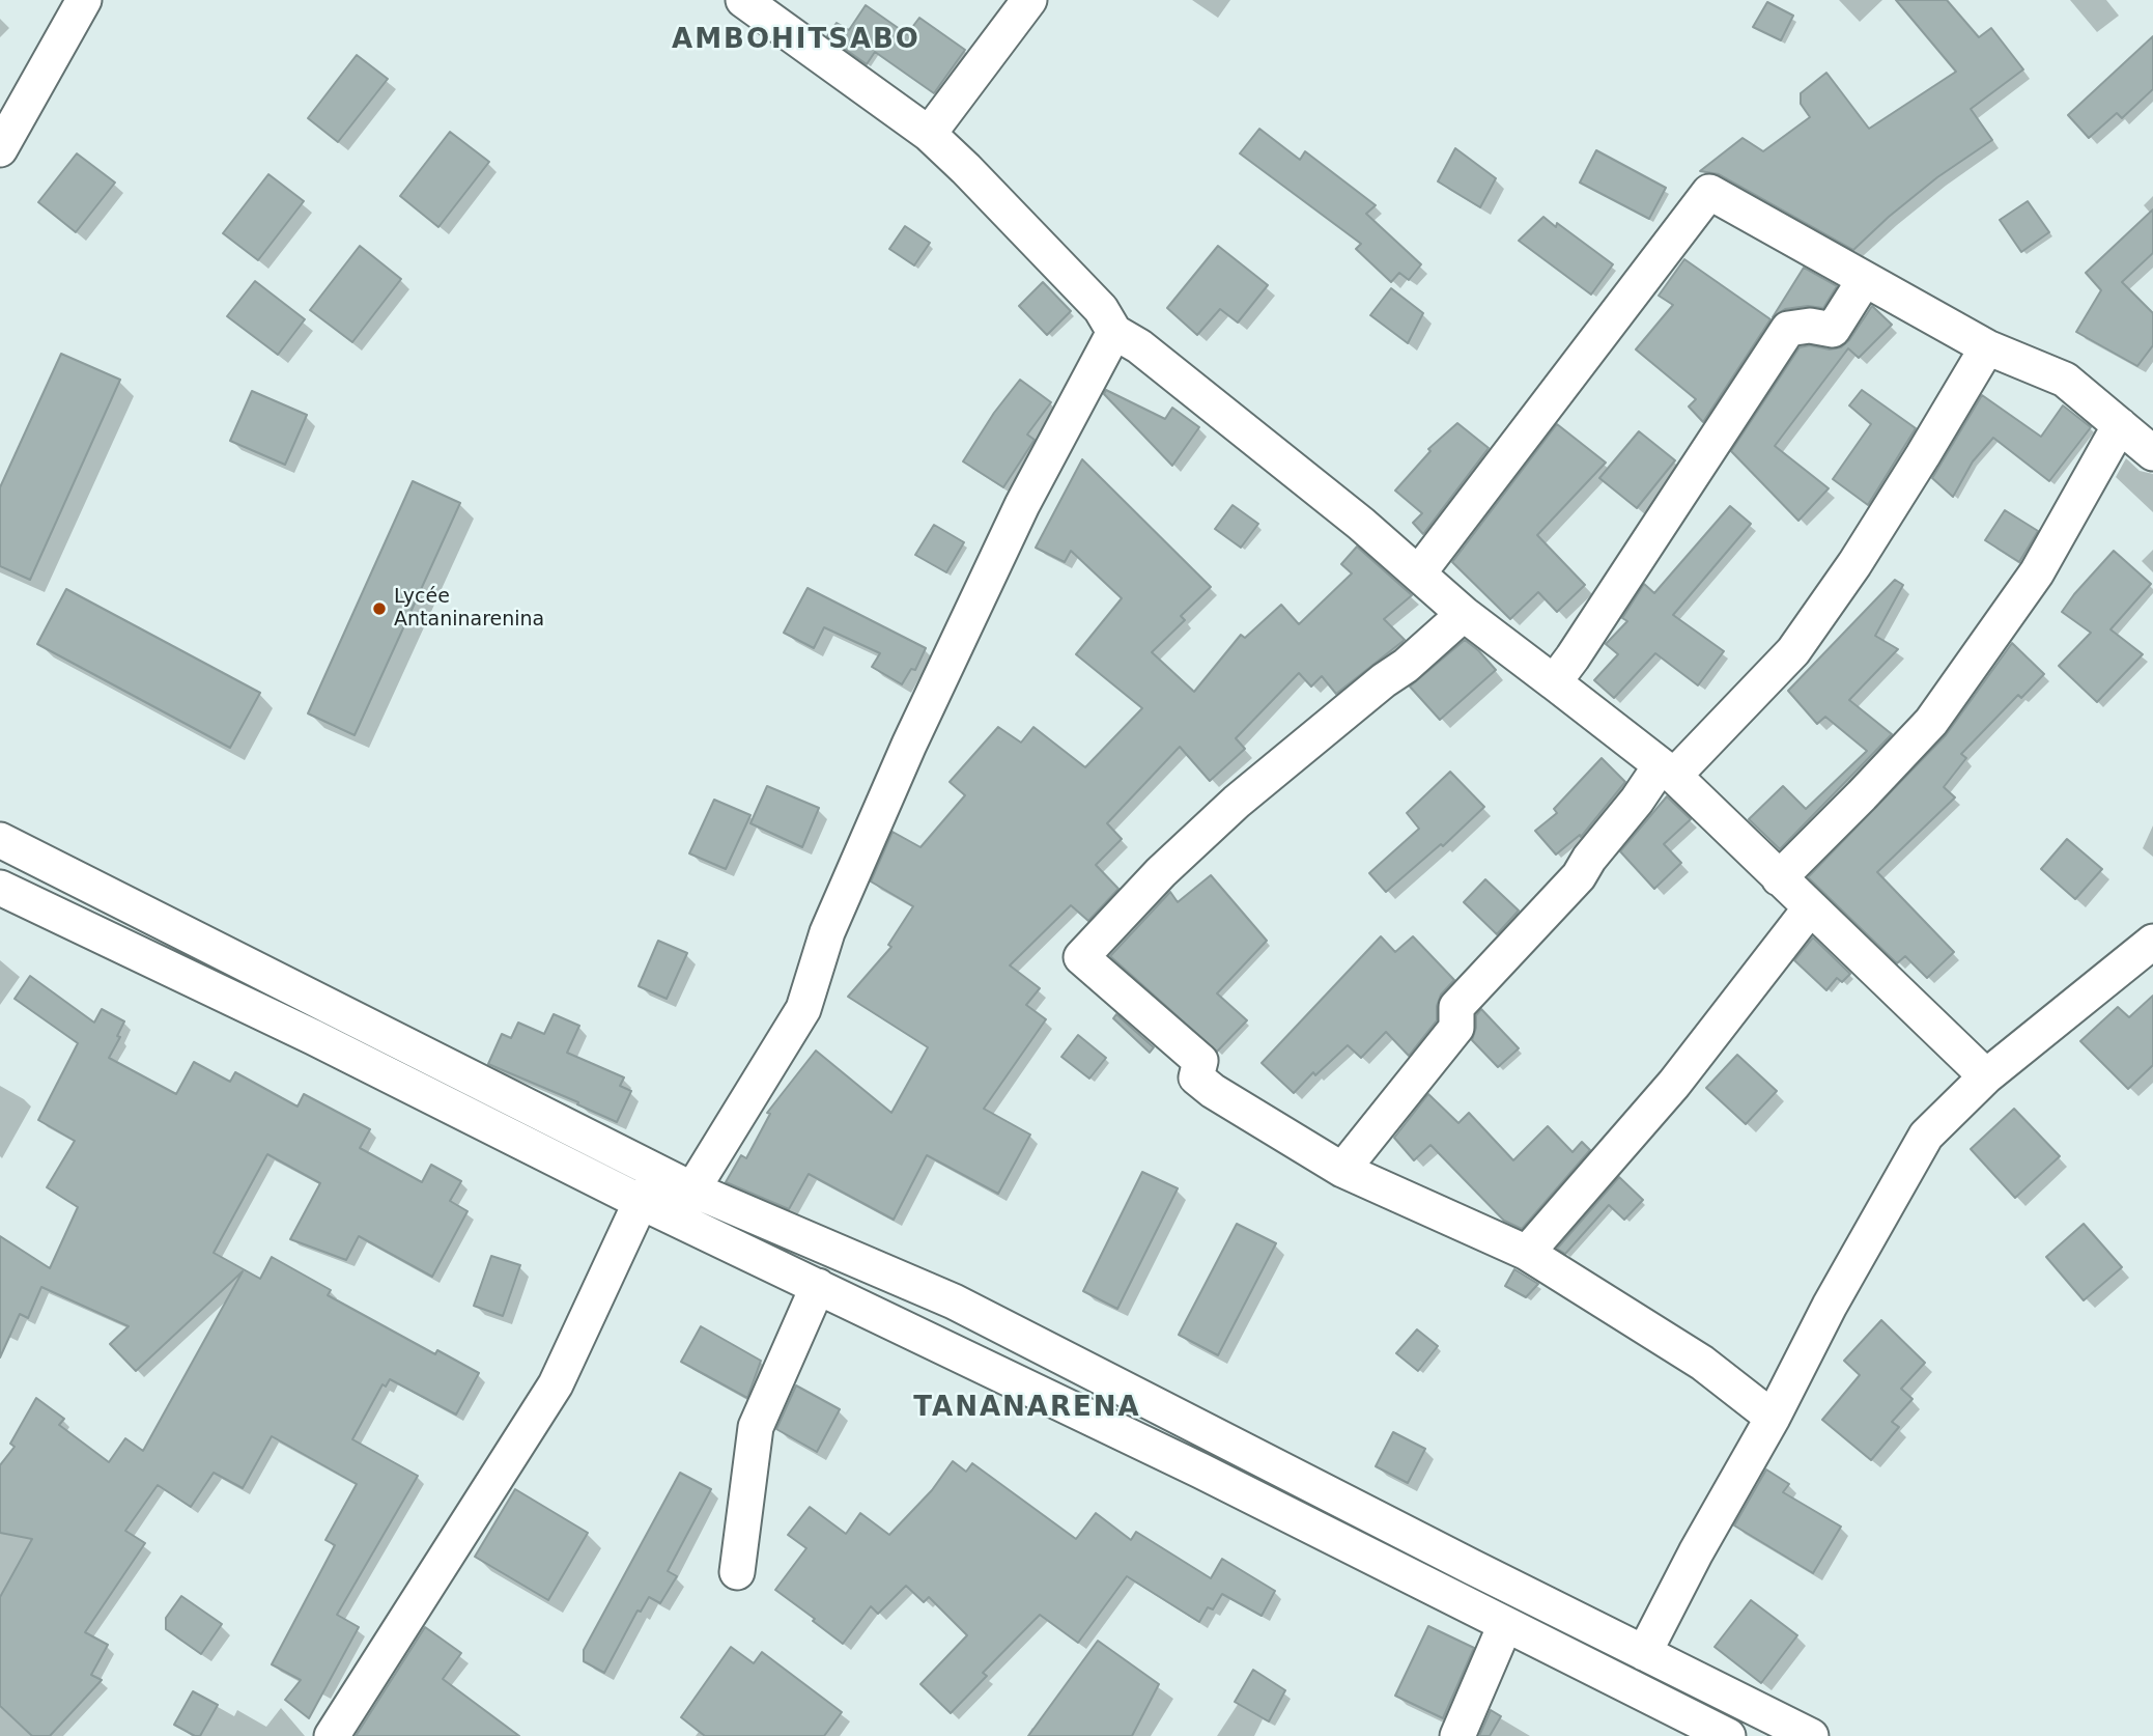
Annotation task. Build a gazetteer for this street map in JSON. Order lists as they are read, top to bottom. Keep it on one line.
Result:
{"districts":["AMBOHITSABO","TANANARENA"],"places":["Lycée Antaninarenina"]}
